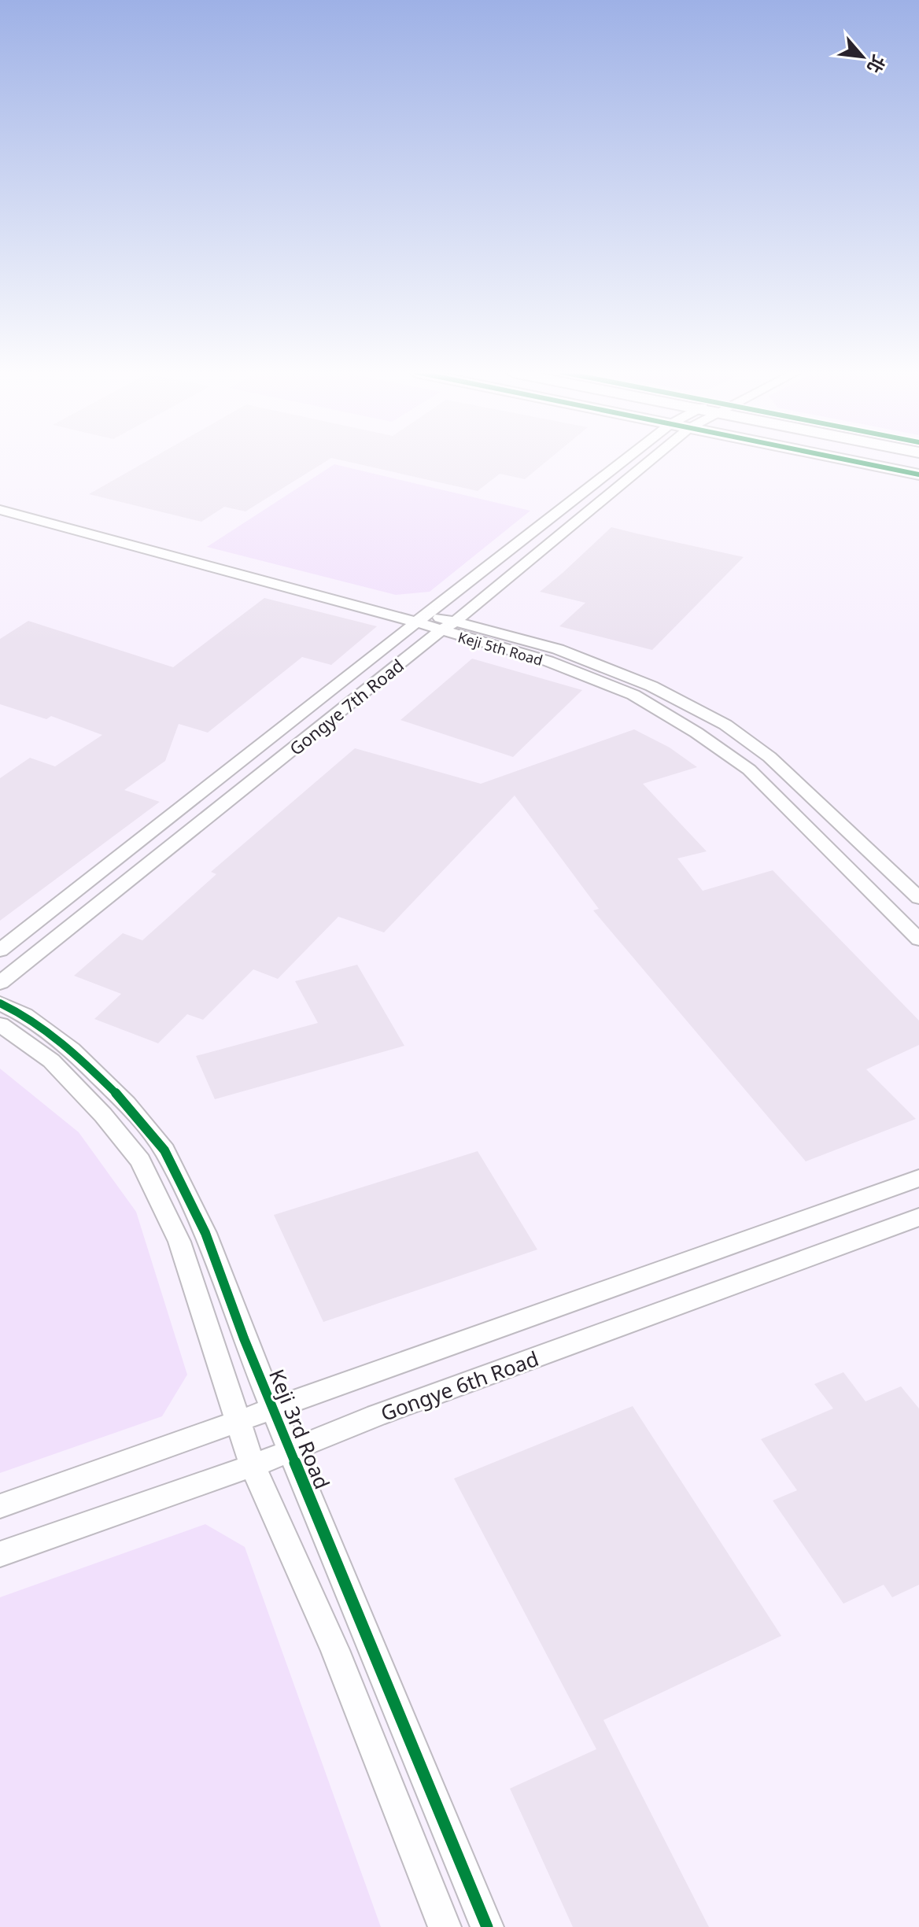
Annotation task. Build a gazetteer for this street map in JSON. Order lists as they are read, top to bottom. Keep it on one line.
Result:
{"streets":{"street":["Keji 5th Road","Gongye 7th Road","Gongye 6th Road","Keji 3rd Road"]},"crossings":[["Keji 5th Road","Gongye 7th Road"],["Gongye 6th Road","Keji 3rd Road"]],"north":"bottom right"}
